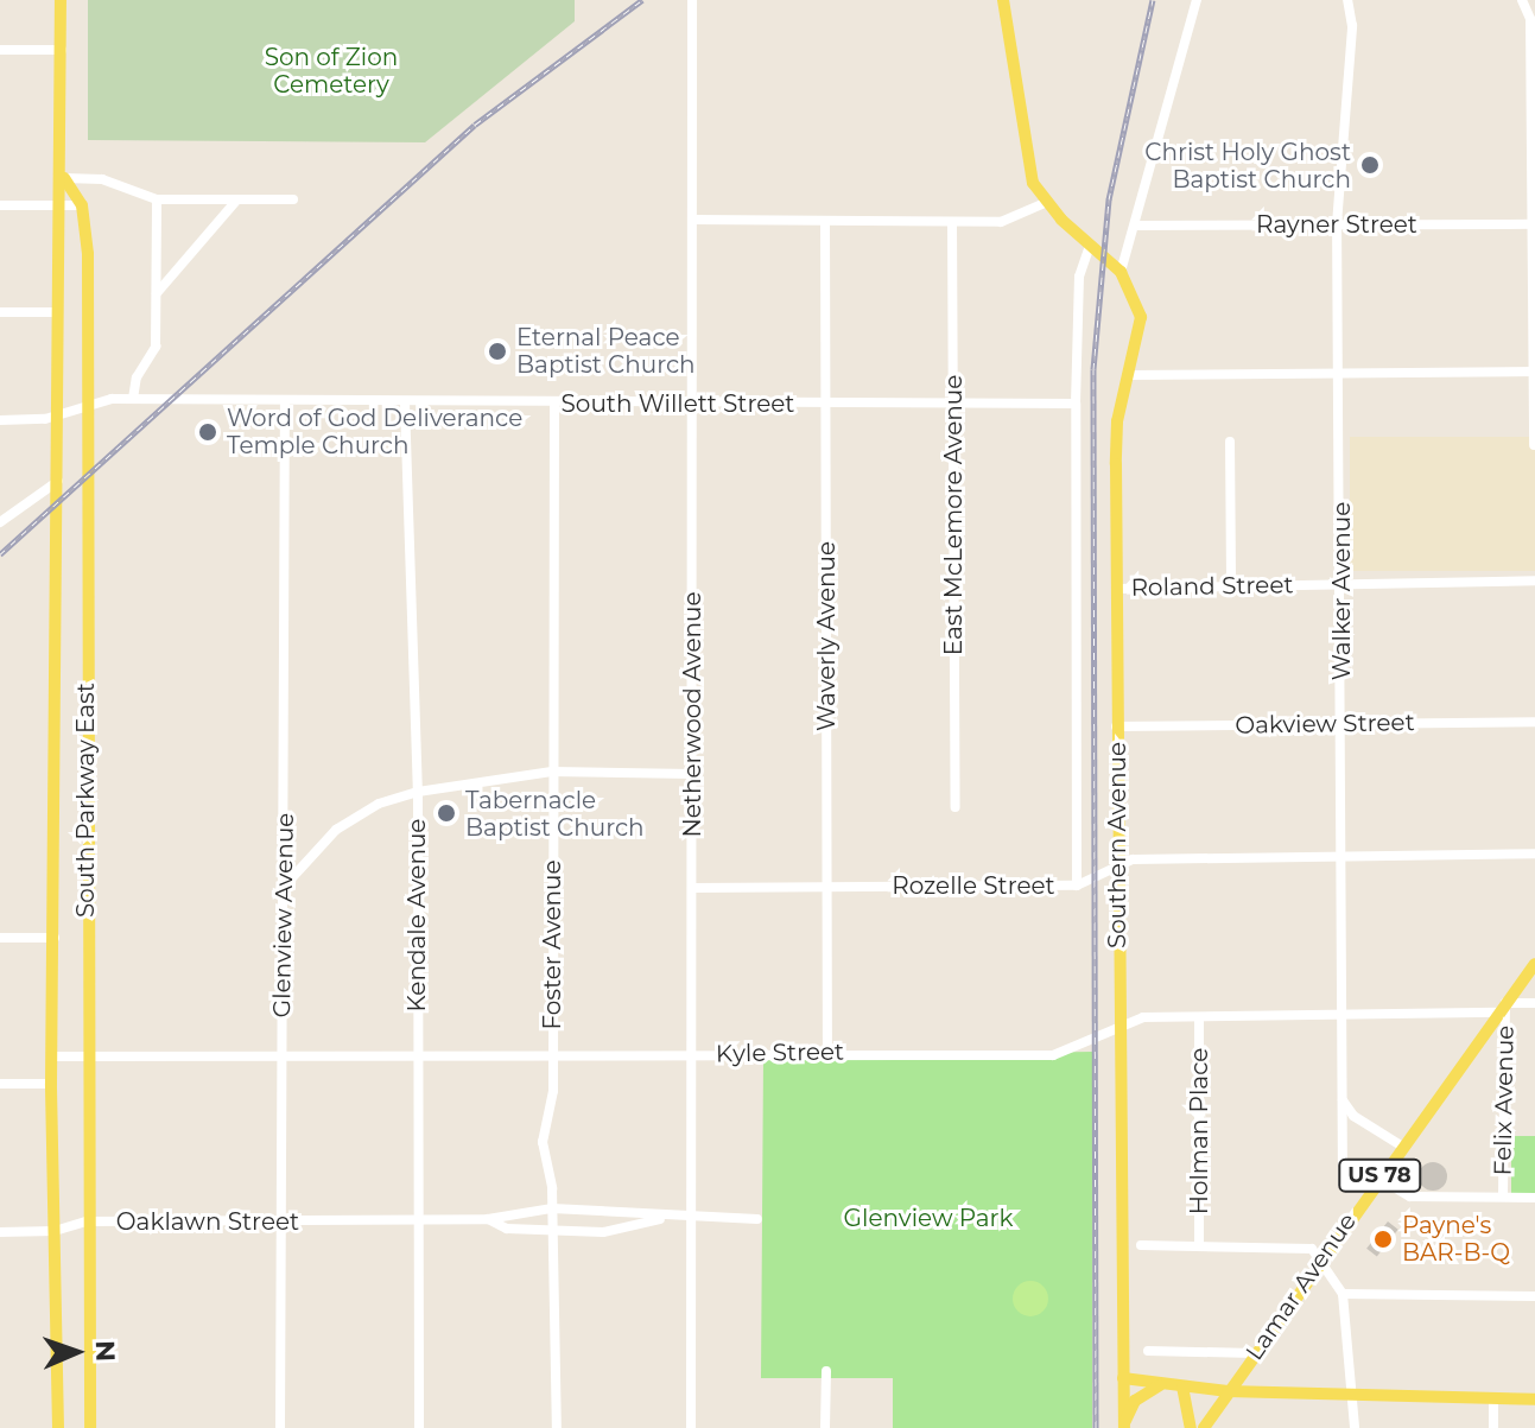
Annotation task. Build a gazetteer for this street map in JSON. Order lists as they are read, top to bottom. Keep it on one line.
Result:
{"streets":{"main road":["South Parkway East","Southern Avenue","US 78","Lamar Avenue"],"street":["Rayner Street","South Willett Street","East McLemore Avenue","Roland Street","Walker Avenue","Waverly Avenue","Netherwood Avenue","Oakview Street","Rozelle Street","Glenview Avenue","Kendale Avenue","Foster Avenue","Kyle Street","Felix Avenue","Holman Place","Oaklawn Street"]},"crossings":[["Rayner Street","Walker Avenue"],["South Willett Street","East McLemore Avenue"],["South Willett Street","Waverly Avenue"],["South Willett Street","Netherwood Avenue"],["South Willett Street","South Parkway East"],["South Willett Street","Southern Avenue"],["South Willett Street","Glenview Avenue"],["South Willett Street","Kendale Avenue"],["South Willett Street","Foster Avenue"],["Roland Street","Walker Avenue"],["Roland Street","Southern Avenue"],["Walker Avenue","Oakview Street"],["Walker Avenue","Rozelle Street"],["Walker Avenue","Kyle Street"],["Waverly Avenue","Rozelle Street"],["Waverly Avenue","Kyle Street"],["Netherwood Avenue","Rozelle Street"],["Netherwood Avenue","Kyle Street"],["Oakview Street","Southern Avenue"],["South Parkway East","Kyle Street"],["South Parkway East","Oaklawn Street"],["Southern Avenue","Rozelle Street"],["Southern Avenue","Kyle Street"],["Glenview Avenue","Kyle Street"],["Glenview Avenue","Oaklawn Street"],["Kendale Avenue","Kyle Street"],["Kendale Avenue","Oaklawn Street"],["Foster Avenue","Kyle Street"],["Kyle Street","Felix Avenue"],["Kyle Street","Holman Place"],["Kyle Street","Lamar Avenue"],["Felix Avenue","Lamar Avenue"]],"parks":["Son of Zion Cemetery","Glenview Park"],"places":["Christ Holy Ghost Baptist Church","Eternal Peace Baptist Church","Word of God Deliverance Temple Church","Tabernacle Baptist Church","Payne's BAR-B-Q"],"north":"right"}
